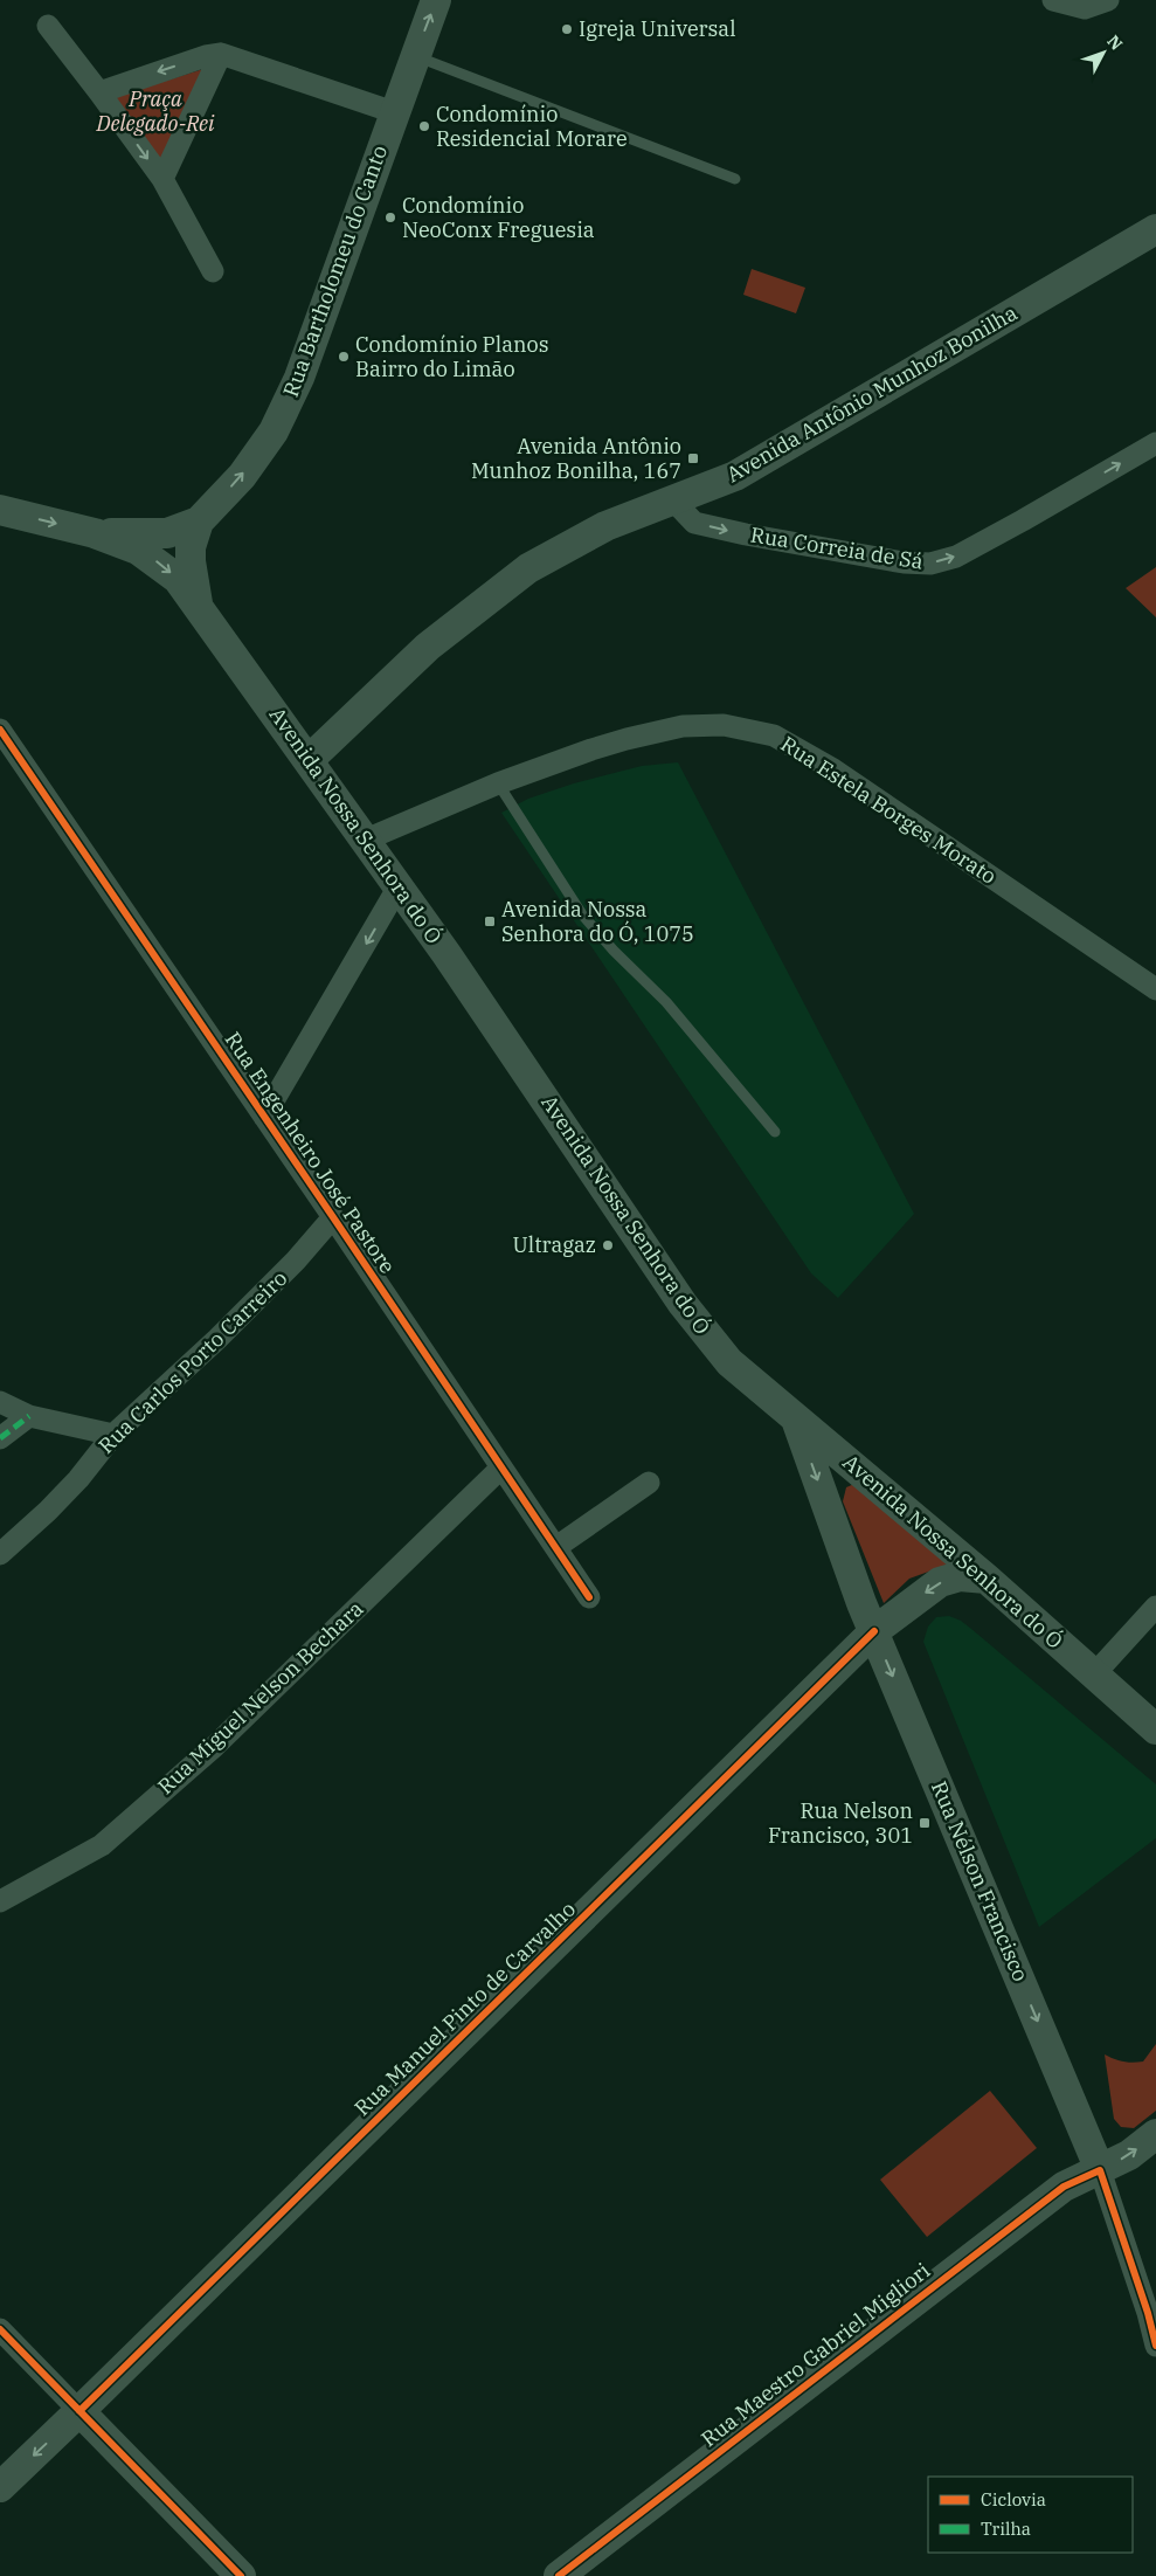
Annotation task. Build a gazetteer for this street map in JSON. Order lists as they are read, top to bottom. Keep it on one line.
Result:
{"streets":{"main road":["Rua Bartholomeu do Canto","Avenida Antônio Munhoz Bonilha","Avenida Nossa Senhora do Ó","Rua Nélson Francisco","Rua Manuel Pinto de Carvalho","Rua Maestro Gabriel Migliori"],"street":["Rua Correia de Sá","Rua Estela Borges Morato","Rua Engenheiro José Pastore","Rua Carlos Porto Carreiro","Rua Miguel Nelson Bechara"]},"crossings":[["Rua Bartholomeu do Canto","Avenida Nossa Senhora do Ó"],["Avenida Antônio Munhoz Bonilha","Rua Correia de Sá"],["Avenida Antônio Munhoz Bonilha","Avenida Nossa Senhora do Ó"],["Rua Estela Borges Morato","Avenida Nossa Senhora do Ó"],["Avenida Nossa Senhora do Ó","Rua Nélson Francisco"],["Avenida Nossa Senhora do Ó","Rua Manuel Pinto de Carvalho"],["Rua Engenheiro José Pastore","Rua Carlos Porto Carreiro"],["Rua Engenheiro José Pastore","Rua Miguel Nelson Bechara"],["Rua Nélson Francisco","Rua Manuel Pinto de Carvalho"],["Rua Nélson Francisco","Rua Maestro Gabriel Migliori"]],"one_way":["Rua Bartholomeu do Canto","Rua Correia de Sá","Rua Nélson Francisco"],"parks":["Praça Delegado-Rei"],"places":{"other":["Igreja Universal","Condomínio Residencial Morare","Condomínio NeoConx Freguesia","Condomínio Planos Bairro do Limão","Ultragaz"],"transit":["Avenida Antônio Munhoz Bonilha, 167","Avenida Nossa Senhora do Ó, 1075","Rua Nelson Francisco, 301"]},"legend":["Ciclovia","Trilha"],"north":"top right"}
